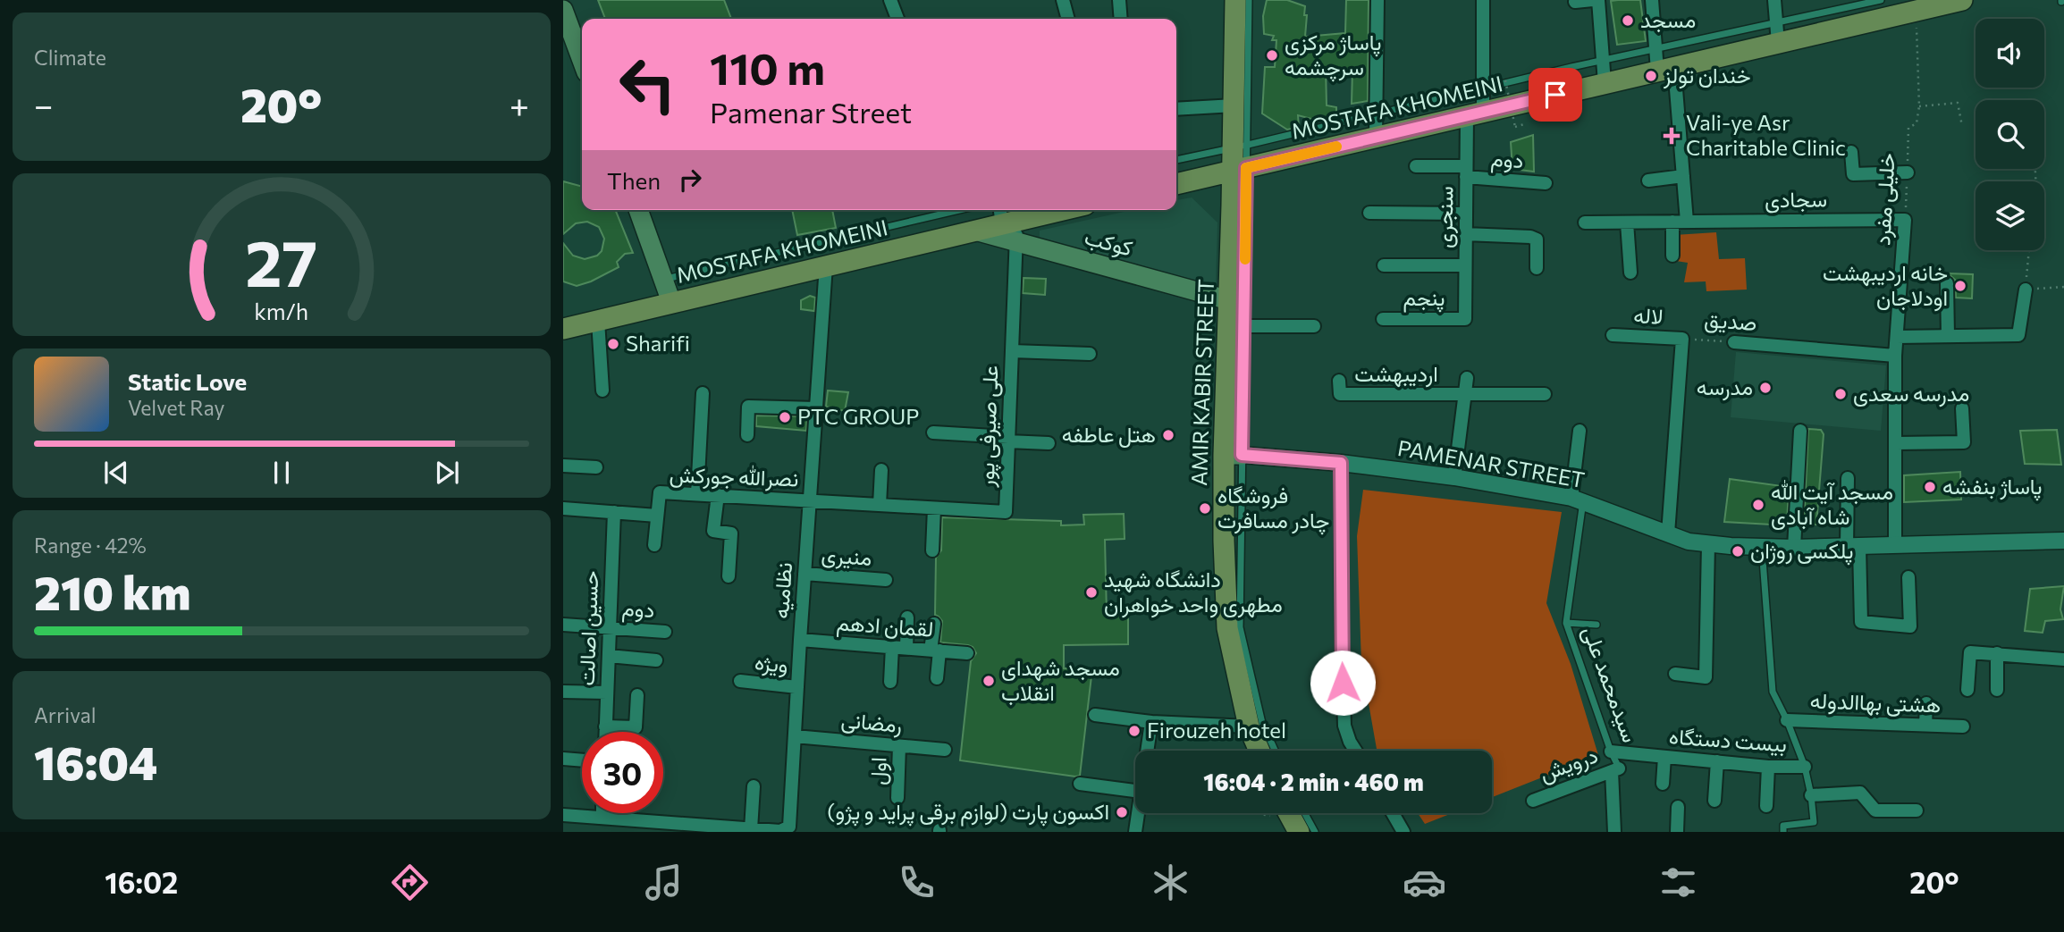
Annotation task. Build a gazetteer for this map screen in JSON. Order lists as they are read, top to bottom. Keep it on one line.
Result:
{"streets":{"main road":["MOSTAFA KHOMEINI","کوکب","AMIR KABIR STREET"],"street":["دوم","خلیلی مفرد","سجادی","سنجری","پنجم","لاله","صدیق","اردیبهشت","علی صیرفی پور","PAMENAR STREET","نصرالله جورکش","منیری","نظامیه","لقمان ادهم","حسین اصالت","ویژه","سیدمحمد علی","هشتی بهاالدوله","رمضانی","بیست دستگاه","درویش","اول"]},"crossings":[["MOSTAFA KHOMEINI","خلیلی مفرد"],["MOSTAFA KHOMEINI","سنجری"],["MOSTAFA KHOMEINI","کوکب"],["MOSTAFA KHOMEINI","AMIR KABIR STREET"],["MOSTAFA KHOMEINI","علی صیرفی پور"],["MOSTAFA KHOMEINI","نظامیه"],["دوم","سنجری"],["دوم","حسین اصالت"],["خلیلی مفرد","سجادی"],["خلیلی مفرد","صدیق"],["خلیلی مفرد","PAMENAR STREET"],["سنجری","پنجم"],["کوکب","AMIR KABIR STREET"],["کوکب","علی صیرفی پور"],["لاله","صدیق"],["صدیق","PAMENAR STREET"],["اردیبهشت","PAMENAR STREET"],["AMIR KABIR STREET","PAMENAR STREET"],["علی صیرفی پور","نصرالله جورکش"],["علی صیرفی پور","نظامیه"],["PAMENAR STREET","سیدمحمد علی"],["نصرالله جورکش","نظامیه"],["نصرالله جورکش","حسین اصالت"],["منیری","نظامیه"],["نظامیه","لقمان ادهم"],["نظامیه","ویژه"],["نظامیه","رمضانی"],["سیدمحمد علی","بیست دستگاه"],["سیدمحمد علی","درویش"],["رمضانی","اول"]],"places":{"other":["مسجد","پاساژ مرکزی سرچشمه","خندان تولز","خانه اردیبهشت اودلاجان","Sharifi","مدرسه","مدرسه سعدی","PTC GROUP","هتل عاطفه","پاساژ بنفشه","مسجد آیت الله شاه آبادی","فروشگاه چادر مسافرت","پلکسی روژان","دانشگاه شهید مطهری واحد خواهران","مسجد شهدای انقلاب","Firouzeh hotel","اکسون پارت (لوازم برقی پراید و پژو)"],"health":["Vali-ye Asr Charitable Clinic"]},"page":{"tile":["Climate",["Range · 42%","210 km"],["Arrival","16:04"]],"turn":["110 m","Pamenar Street"],"heat":["−","20°","+"],"then":"Then","song":["Static Love","Velvet Ray"],"limit":"30","trip":"16:04 · 2 min · 460 m","tabs":["16:02","20°"],"gauge":["27","km/h"]}}
